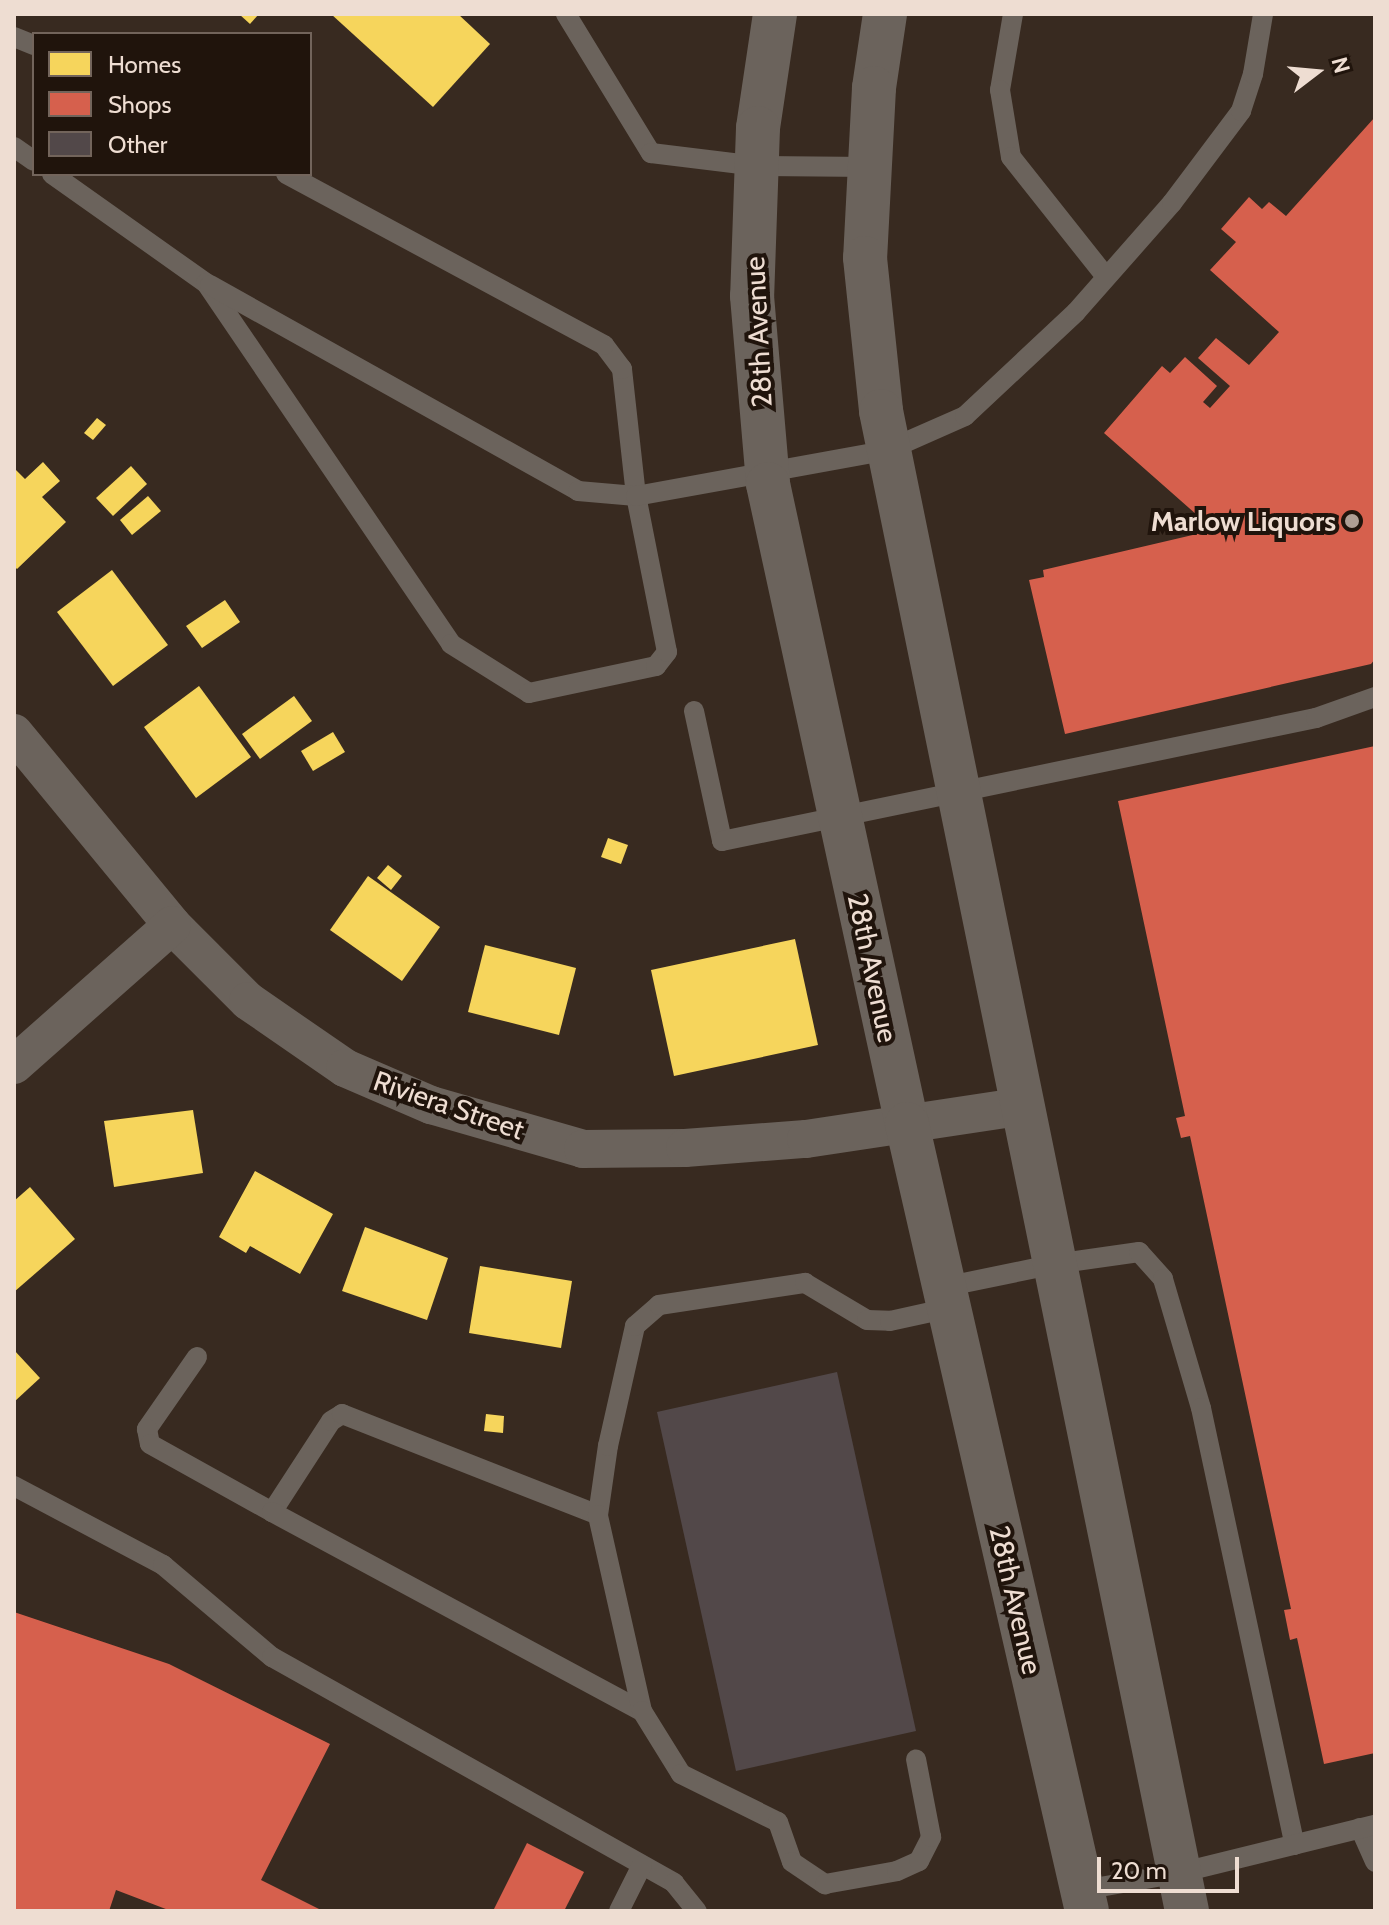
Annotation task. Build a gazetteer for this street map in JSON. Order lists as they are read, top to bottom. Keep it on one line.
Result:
{"streets":{"street":["28th Avenue","Riviera Street"]},"crossings":[["28th Avenue","Riviera Street"]],"places":["Marlow Liquors"],"legend":["Homes","Shops","Other"],"scale_bar":"20 m","north":"right"}
